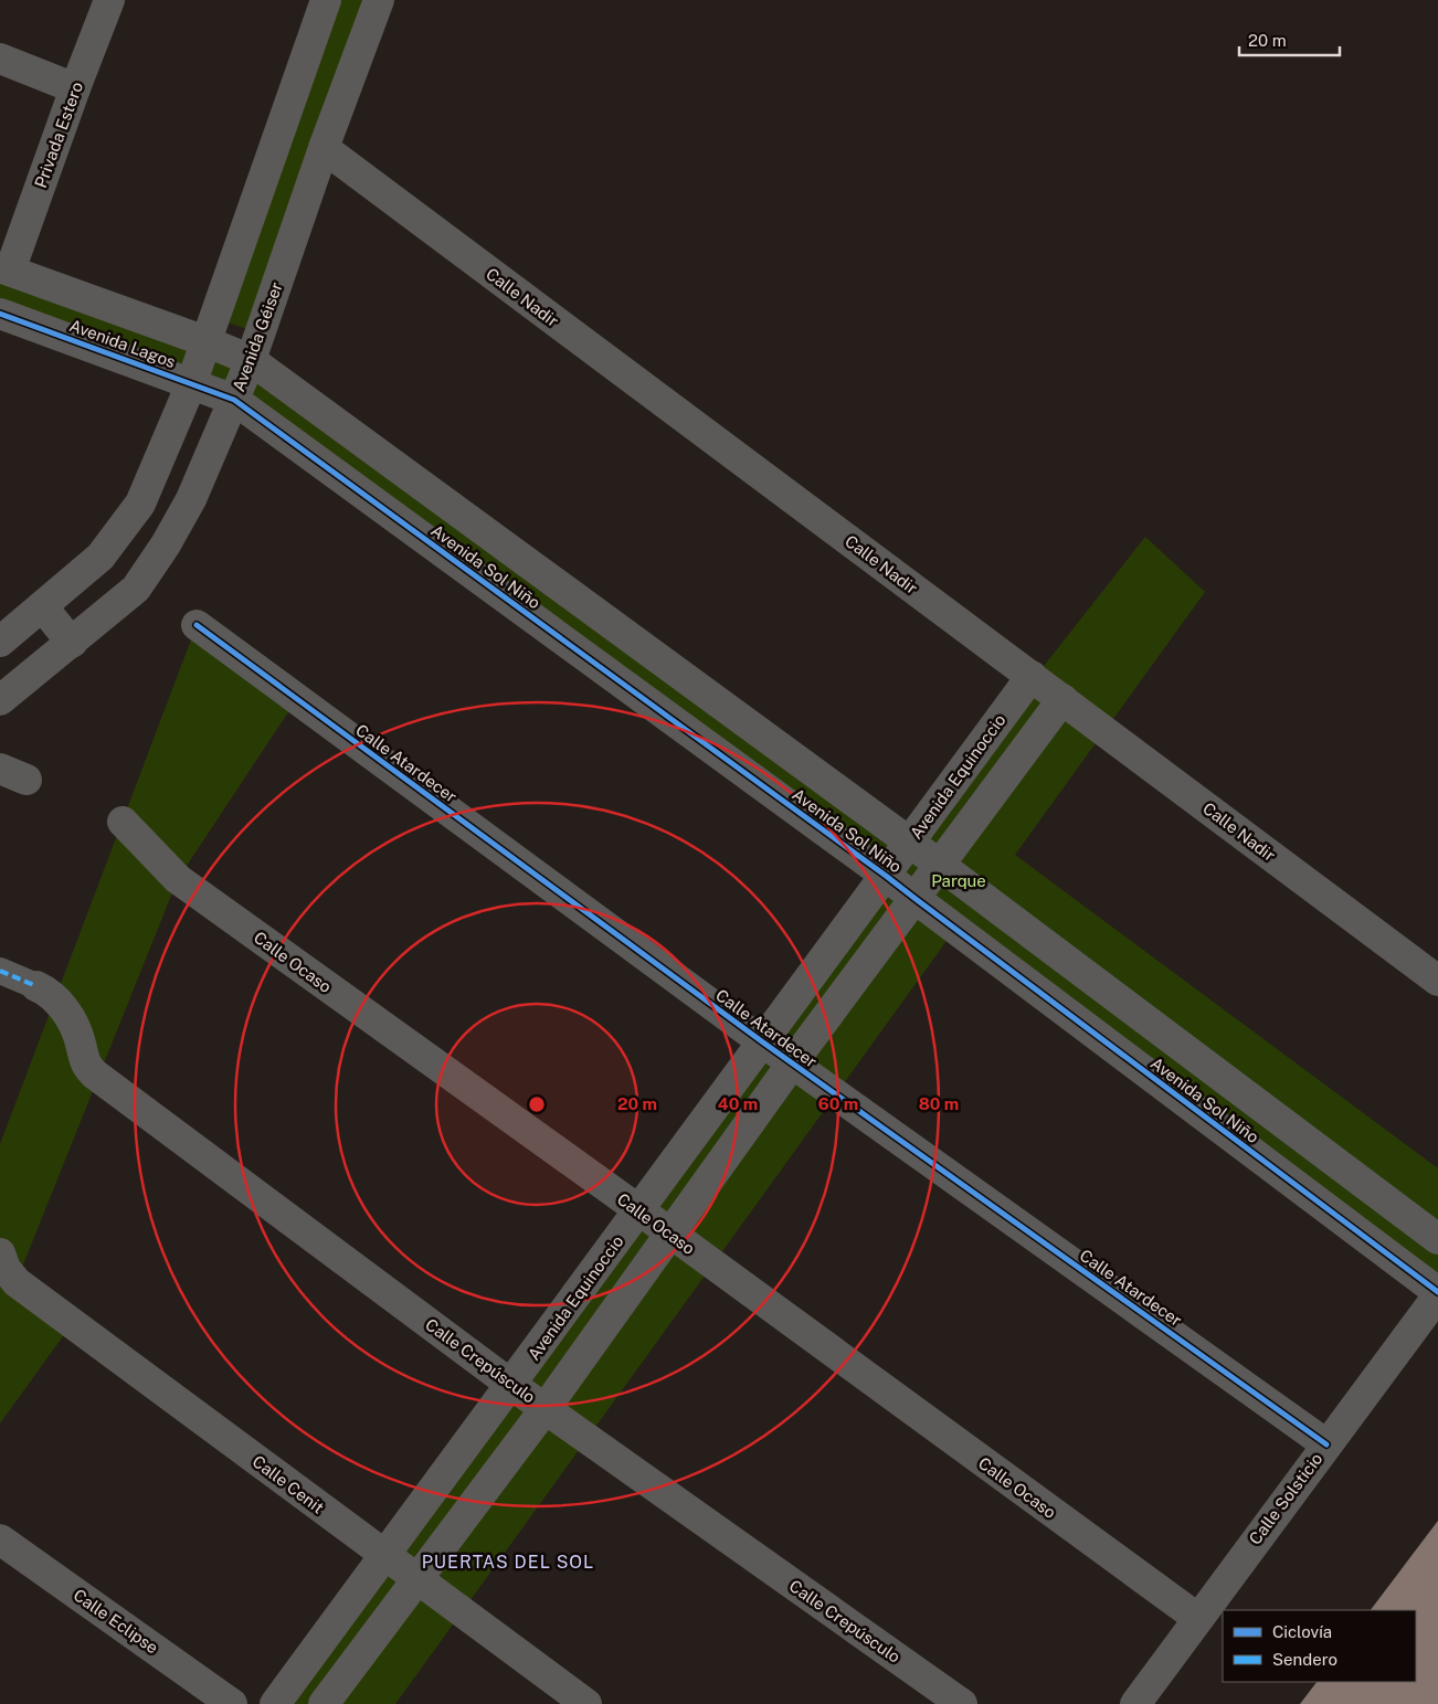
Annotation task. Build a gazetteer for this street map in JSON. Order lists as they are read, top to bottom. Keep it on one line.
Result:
{"streets":{"street":["Privada Estero","Calle Nadir","Avenida Géiser","Avenida Lagos","Avenida Sol Niño","Calle Atardecer","Avenida Equinoccio","Calle Ocaso","Calle Crepúsculo","Calle Cenit","Calle Solsticio","Calle Eclipse"]},"crossings":[["Privada Estero","Avenida Lagos"],["Calle Nadir","Avenida Géiser"],["Calle Nadir","Avenida Equinoccio"],["Avenida Géiser","Avenida Lagos"],["Avenida Géiser","Avenida Sol Niño"],["Avenida Lagos","Avenida Sol Niño"],["Avenida Sol Niño","Avenida Equinoccio"],["Avenida Sol Niño","Calle Solsticio"],["Calle Atardecer","Avenida Equinoccio"],["Calle Atardecer","Calle Solsticio"],["Avenida Equinoccio","Calle Ocaso"],["Avenida Equinoccio","Calle Crepúsculo"],["Avenida Equinoccio","Calle Cenit"],["Calle Ocaso","Calle Solsticio"]],"districts":["PUERTAS DEL SOL"],"parks":["Parque"],"legend":["Ciclovía","Sendero"],"scale_bar":"20 m","rings":["20 m","40 m","60 m","80 m"]}
